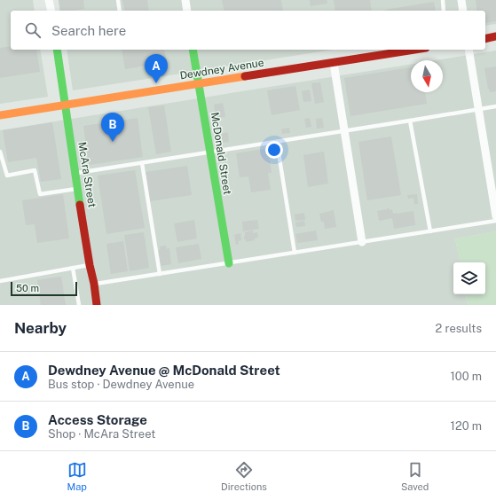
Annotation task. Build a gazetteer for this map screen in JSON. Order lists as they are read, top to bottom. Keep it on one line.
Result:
{"streets":{"street":["Dewdney Avenue","McDonald Street","McAra Street"]},"crossings":[["Dewdney Avenue","McDonald Street"],["Dewdney Avenue","McAra Street"]],"scale_bar":"50 m","north":"bottom","page":{"search":"Search here","pins":["A","B"],"scale":"50 m","heading":["Nearby","2 results"],"list":[{"mark":"A","name":"Dewdney Avenue @ McDonald Street","note":"Bus stop · Dewdney Avenue","value":"100 m"},{"mark":"B","name":"Access Storage","note":"Shop · McAra Street","value":"120 m"}],"nav":["Map","Directions","Saved"]}}
